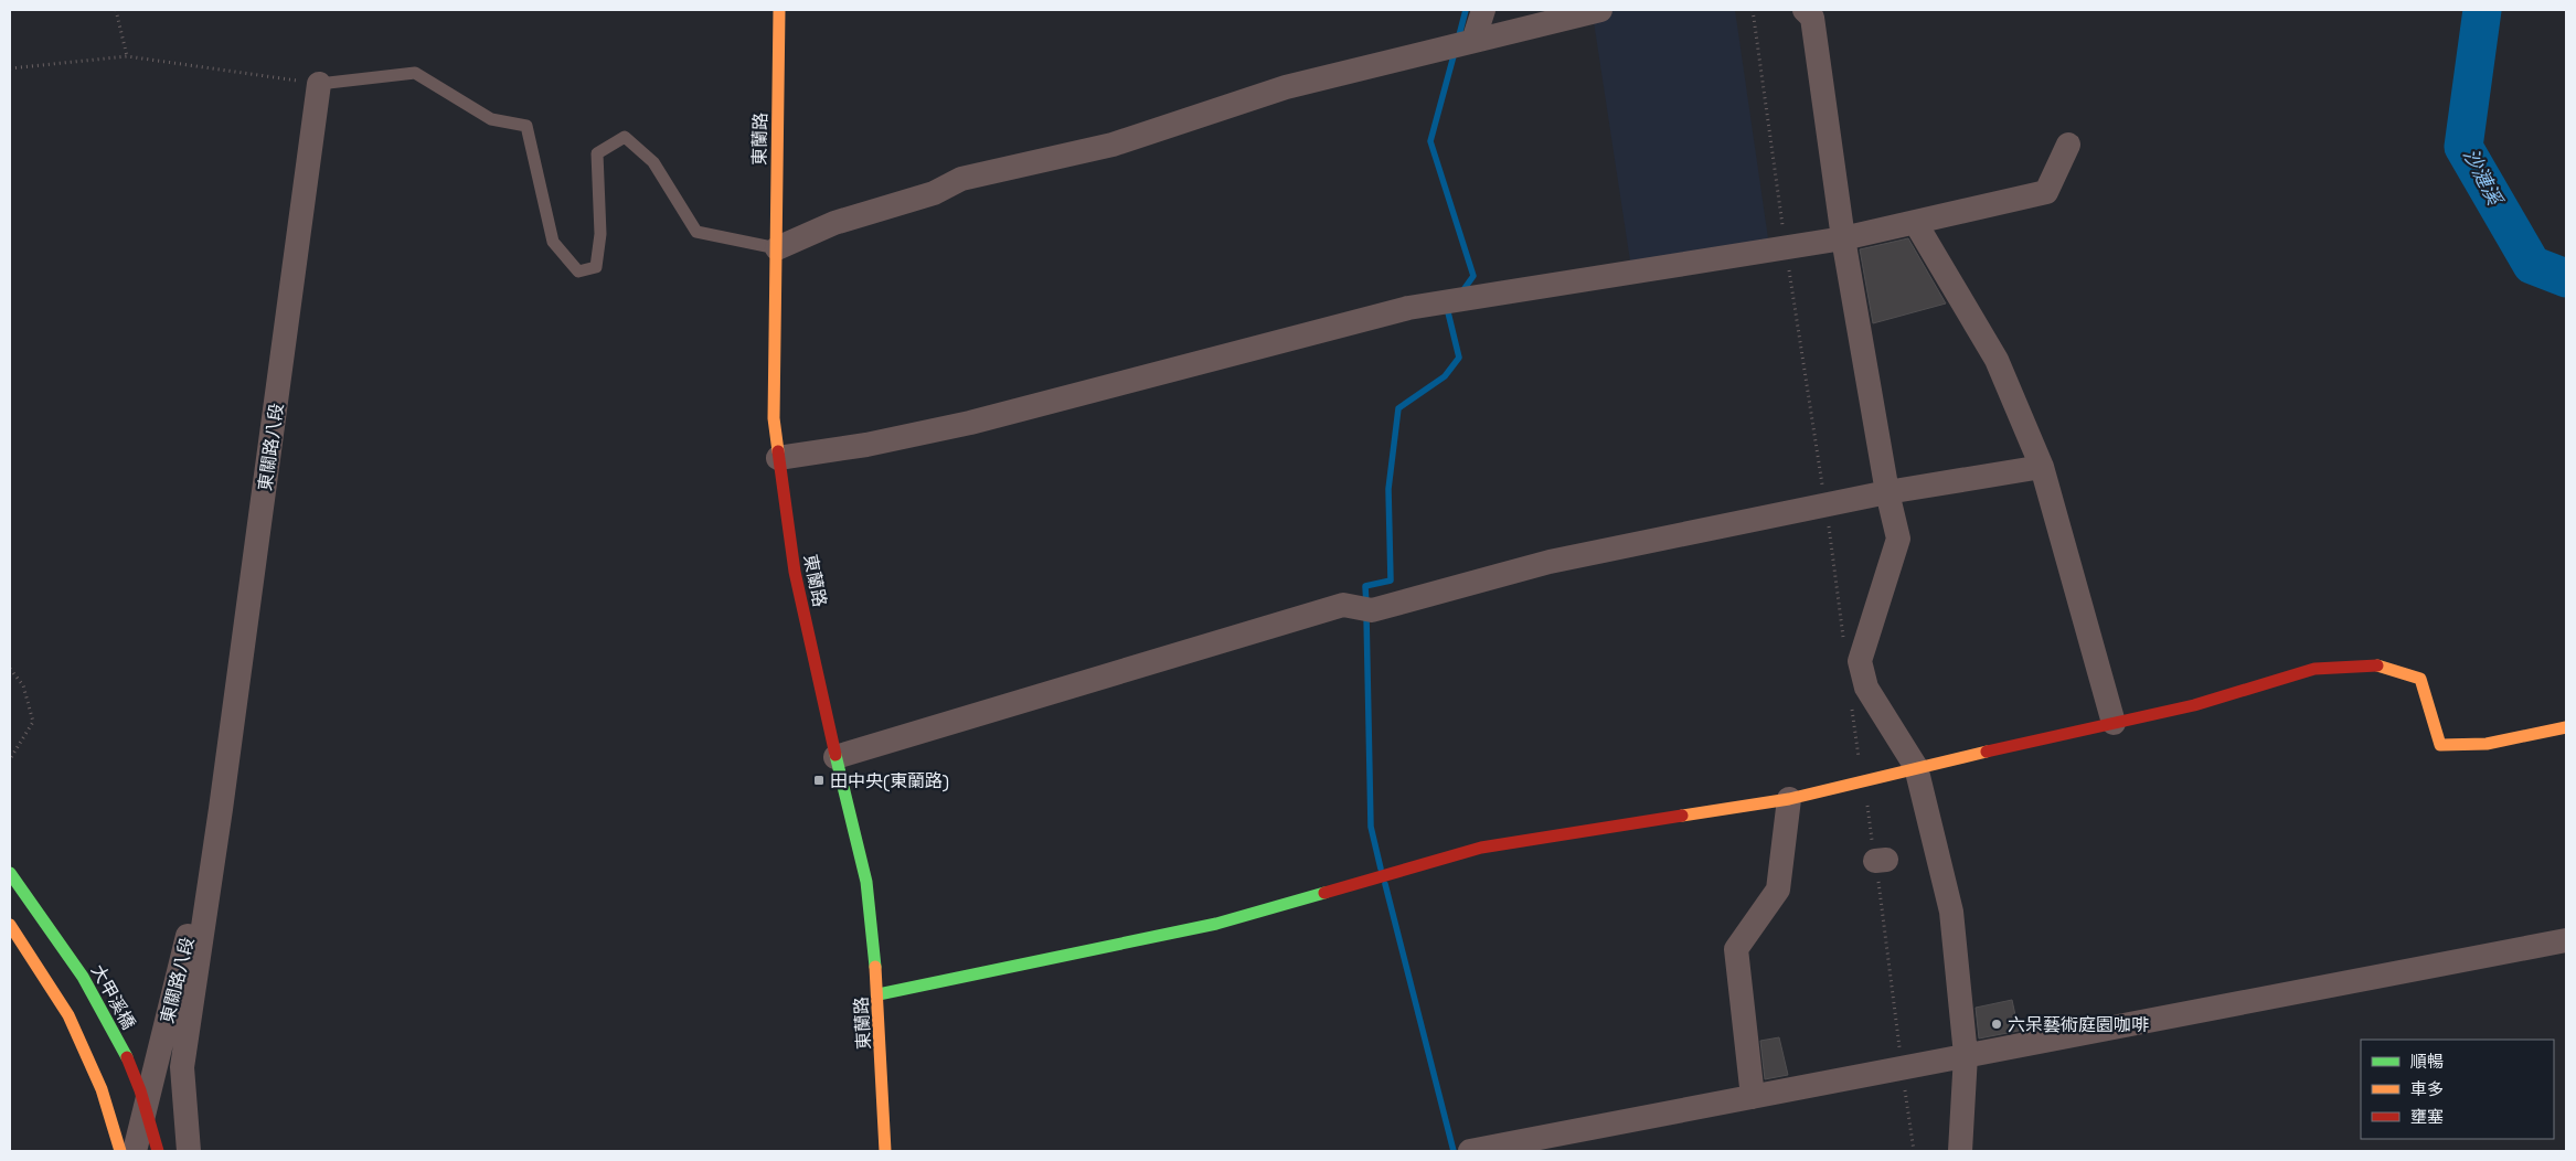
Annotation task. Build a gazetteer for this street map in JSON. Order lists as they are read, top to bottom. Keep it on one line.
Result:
{"streets":{"main road":["東蘭路","大甲溪橋"],"street":["東關路八段"]},"water":["沙漣溪"],"places":{"transit":["田中央(東蘭路)"],"other":["六呆藝術庭園咖啡"]},"legend":["順暢","車多","壅塞"]}
